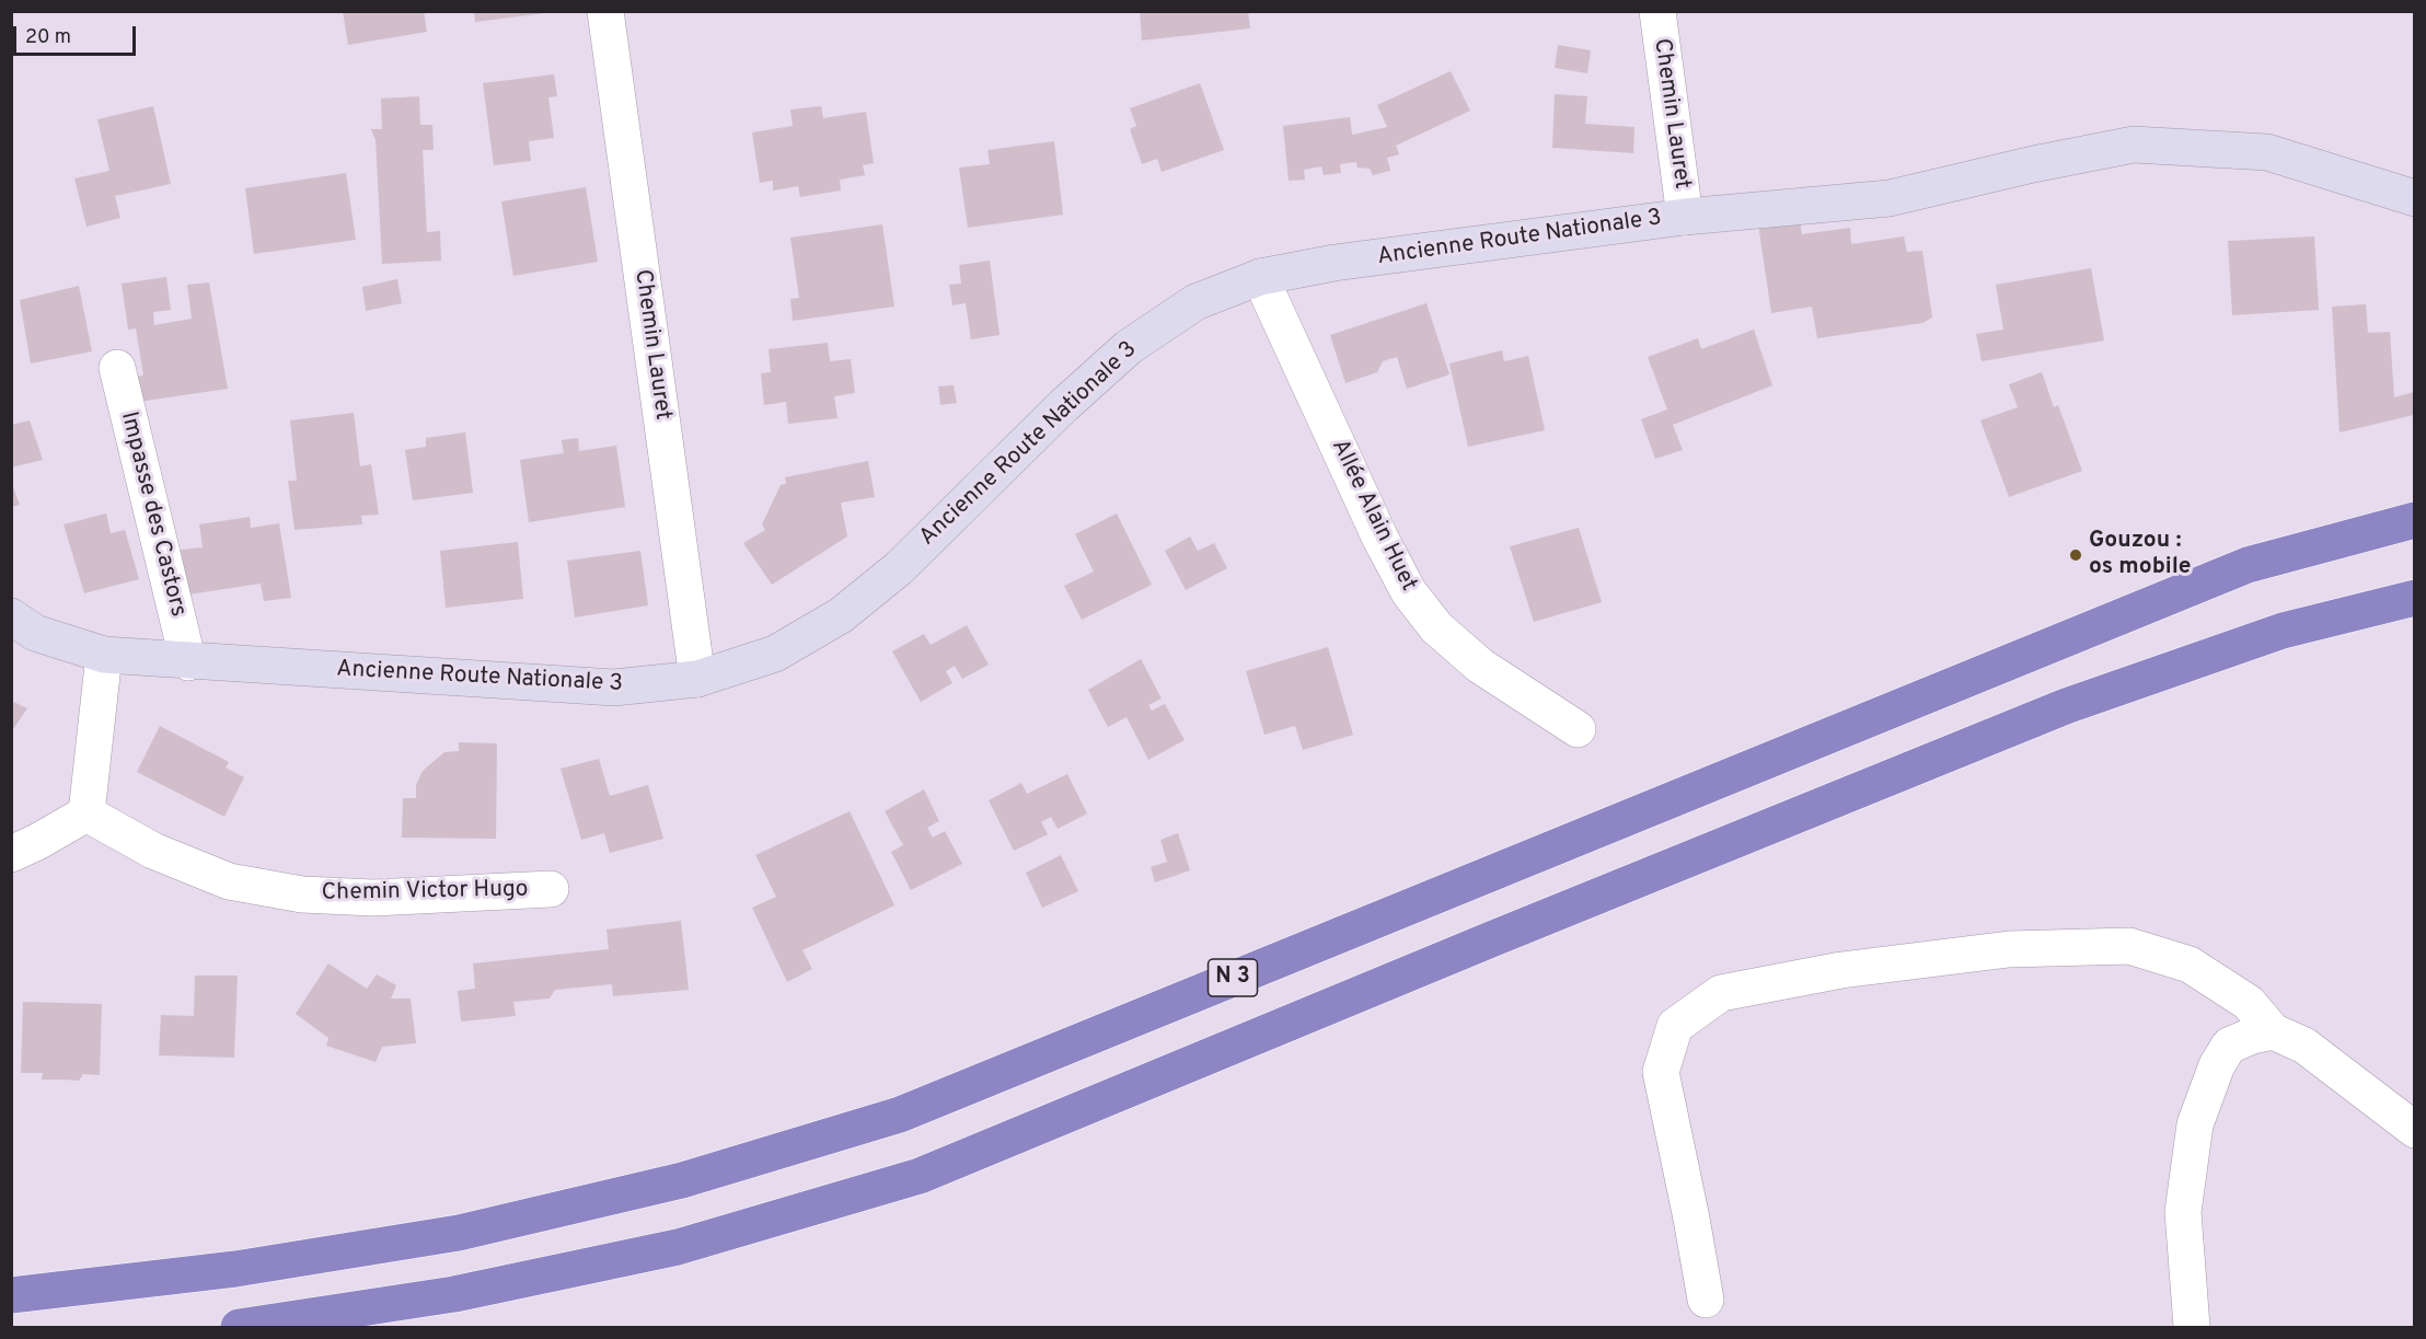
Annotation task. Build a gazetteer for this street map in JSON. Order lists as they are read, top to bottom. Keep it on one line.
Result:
{"streets":{"highway":["N 3"],"main road":["Ancienne Route Nationale 3"],"street":["Chemin Lauret","Impasse des Castors","Allée Alain Huet","Chemin Victor Hugo"]},"crossings":[["Chemin Lauret","Ancienne Route Nationale 3"],["Ancienne Route Nationale 3","Impasse des Castors"],["Ancienne Route Nationale 3","Allée Alain Huet"]],"places":["Gouzou : os mobile"],"scale_bar":"20 m"}
